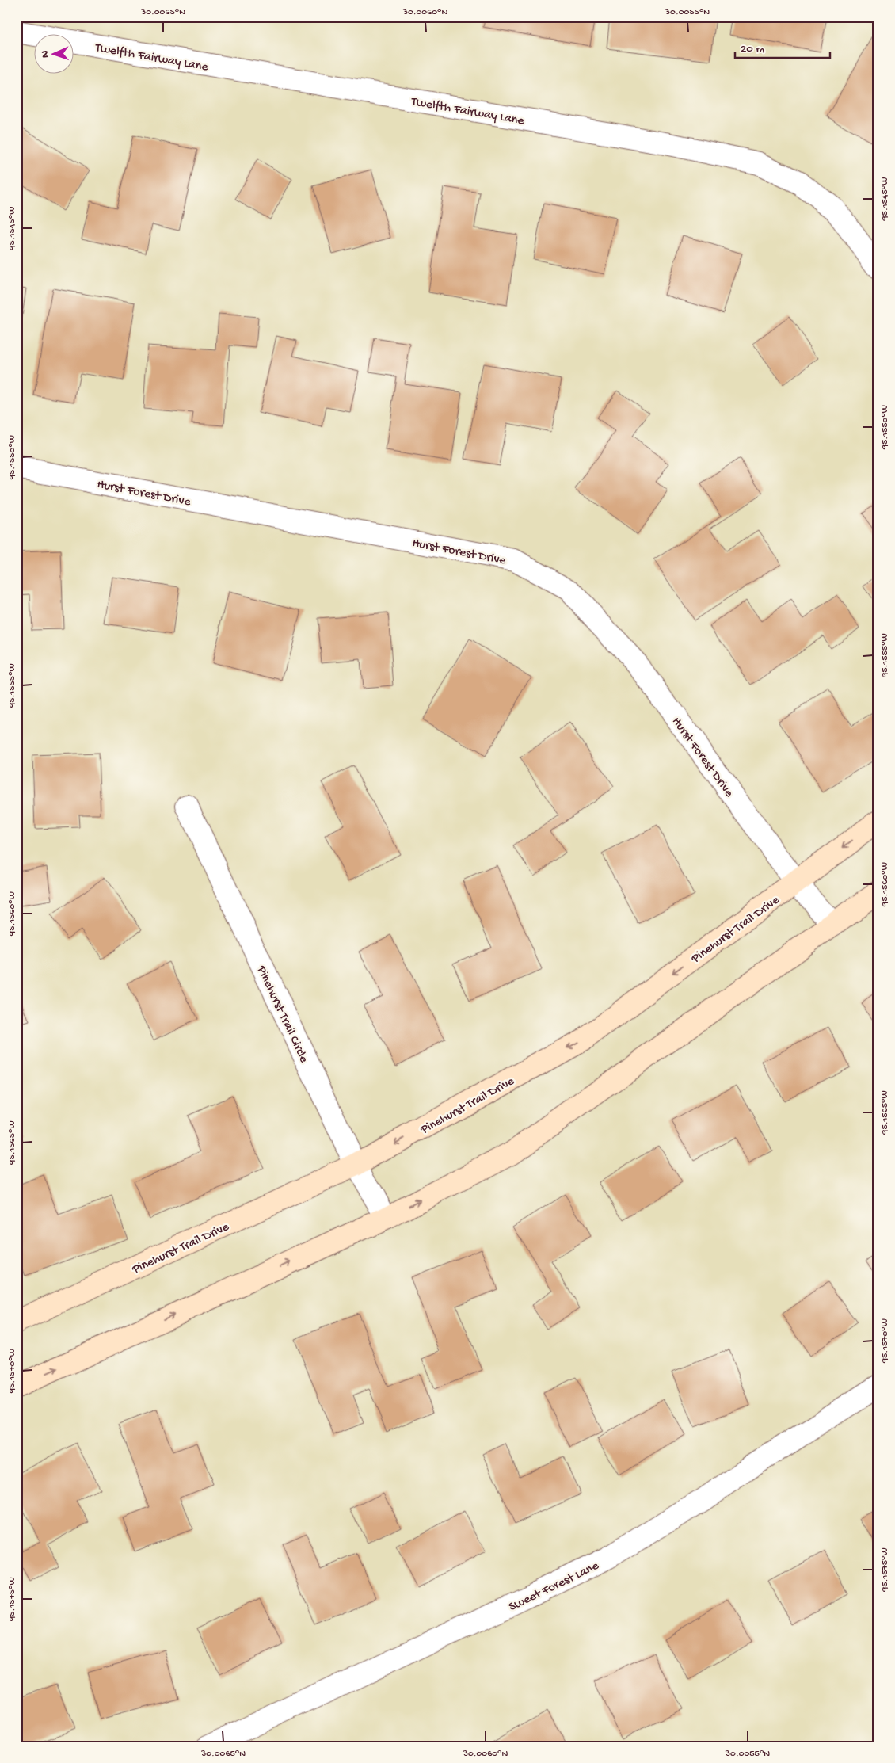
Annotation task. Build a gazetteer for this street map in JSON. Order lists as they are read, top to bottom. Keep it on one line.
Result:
{"streets":{"street":["Twelfth Fairway Lane","Hurst Forest Drive","Pinehurst Trail Drive","Pinehurst Trail Circle","Sweet Forest Lane"]},"crossings":[["Hurst Forest Drive","Pinehurst Trail Drive"],["Pinehurst Trail Drive","Pinehurst Trail Circle"]],"scale_bar":"20 m","north":"left","coordinates":["30.0065°N","30.0060°N","30.0055°N","95.1545°W","95.1550°W","95.1555°W","95.1560°W","95.1565°W","95.1570°W","95.1575°W"]}
